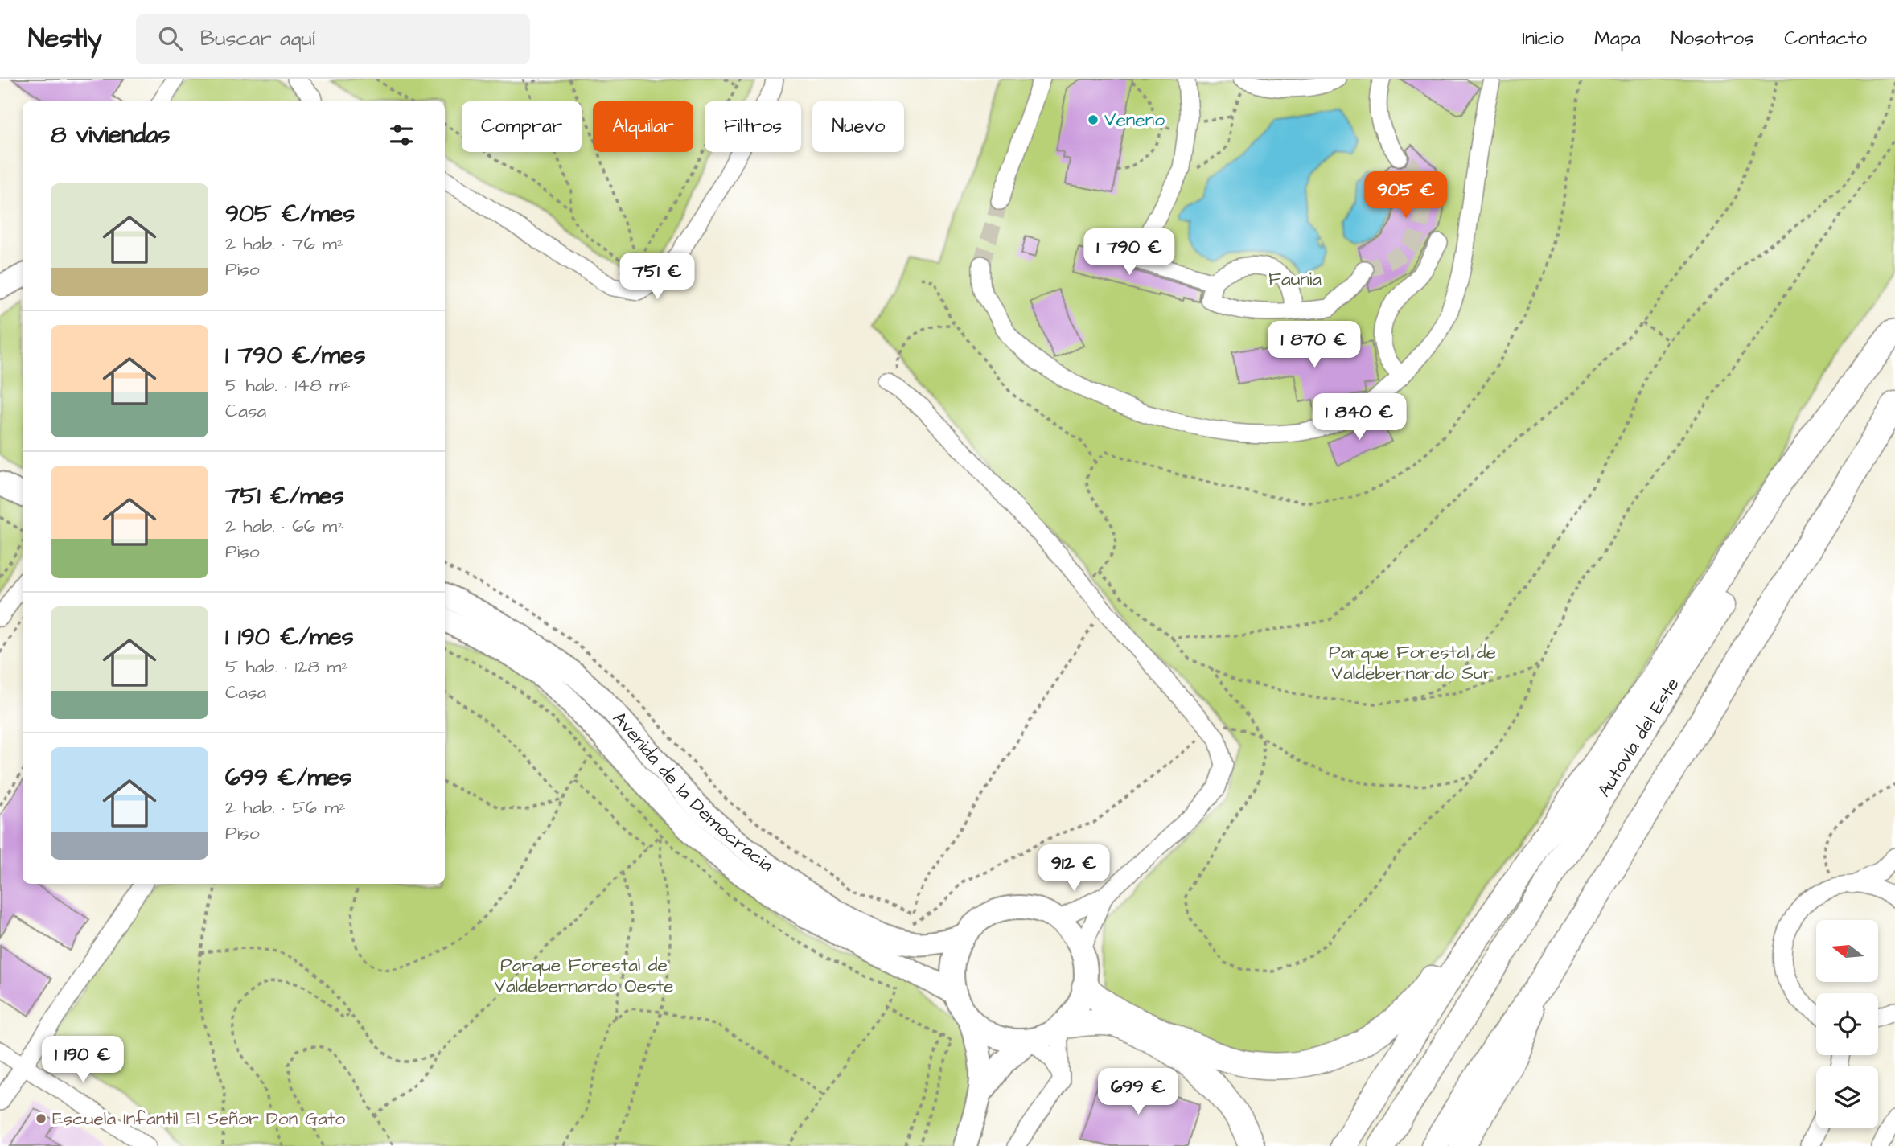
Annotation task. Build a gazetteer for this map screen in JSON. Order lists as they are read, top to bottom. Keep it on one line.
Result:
{"streets":{"highway":["Autovía del Este"],"main road":["Avenida de la Democracia"]},"parks":["Faunia","Parque Forestal de Valdebernardo Sur","Parque Forestal de Valdebernardo Oeste"],"places":["Veneno","Escuela Infantil El Señor Don Gato"],"north":"left","page":{"header":"Nestly","search":"Buscar aquí","nav":["Inicio","Mapa","Nosotros","Contacto"],"chip":["Comprar","Alquilar","Filtros","Nuevo"],"heading":"8 viviendas","list":[{"name":"905 €/mes","note":"2 hab. · 76 m² · Piso"},{"name":"1 790 €/mes","note":"5 hab. · 148 m² · Casa"},{"name":"751 €/mes","note":"2 hab. · 66 m² · Piso"},{"name":"1 190 €/mes","note":"5 hab. · 128 m² · Casa"},{"name":"699 €/mes","note":"2 hab. · 56 m² · Piso"}],"price":["905 €","1 790 €","751 €","1 870 €","1 840 €","912 €","1 190 €","699 €"]}}
